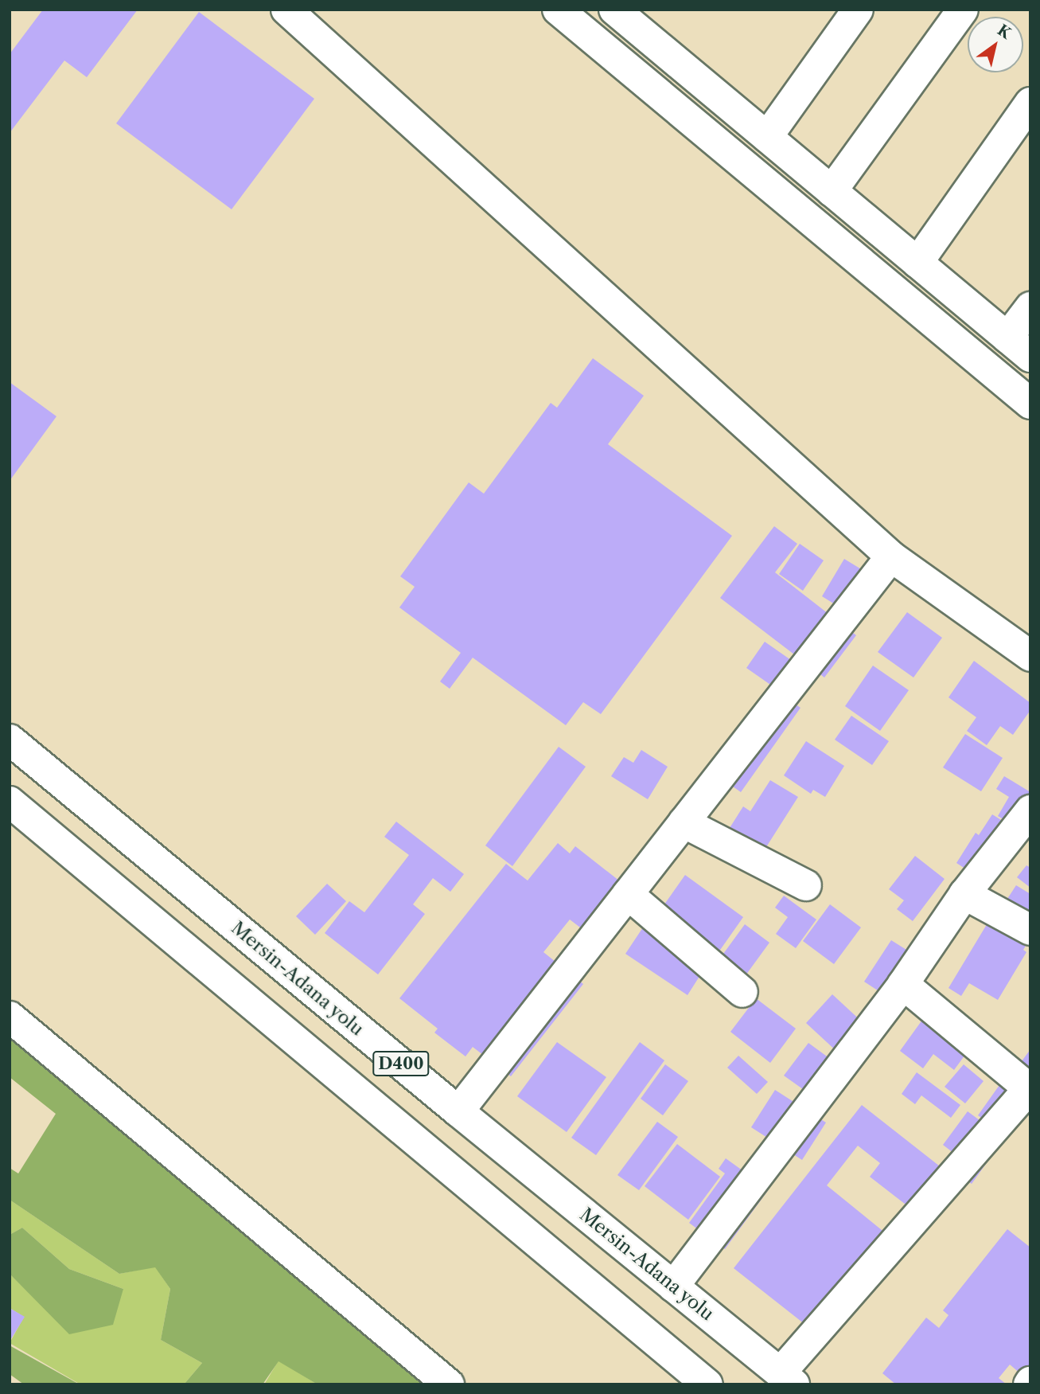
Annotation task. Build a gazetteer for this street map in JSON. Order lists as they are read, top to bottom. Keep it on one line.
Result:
{"streets":{"main road":["Mersin-Adana yolu","D400"]},"north":"top right"}
